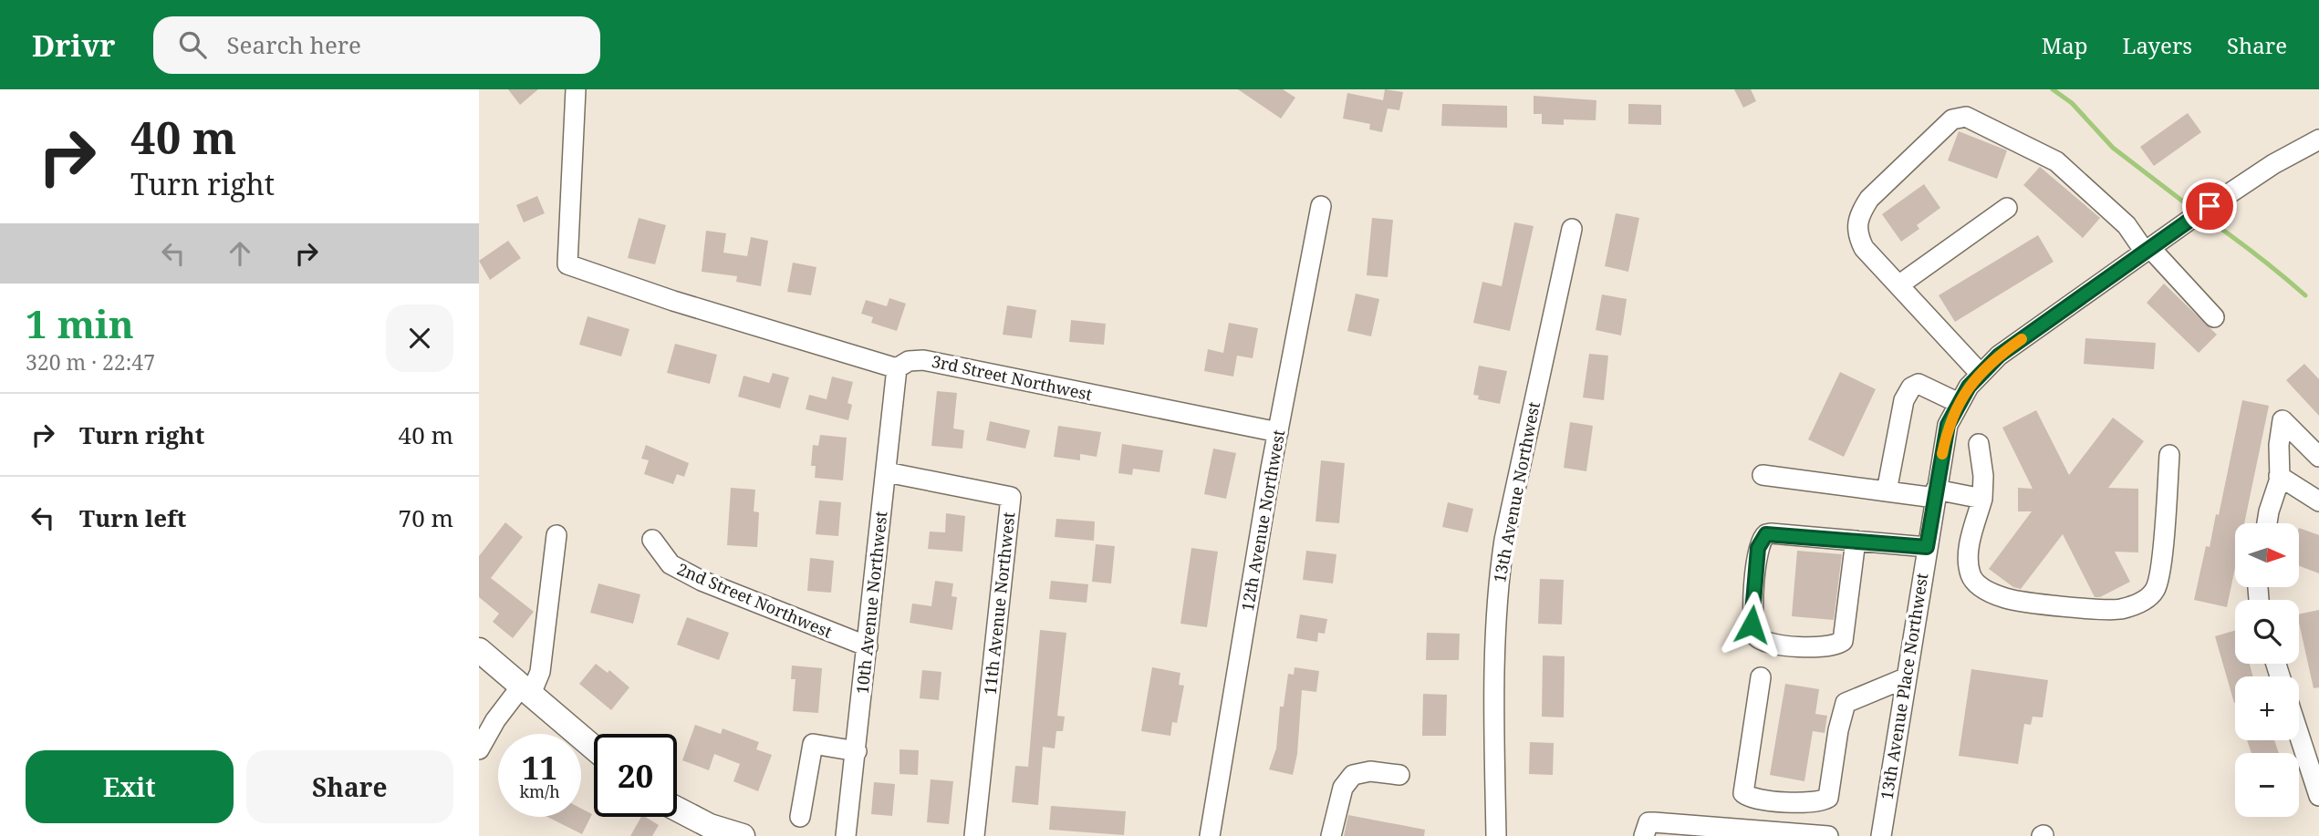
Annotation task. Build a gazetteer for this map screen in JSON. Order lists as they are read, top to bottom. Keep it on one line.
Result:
{"streets":{"street":["3rd Street Northwest","13th Avenue Northwest","12th Avenue Northwest","2nd Street Northwest","10th Avenue Northwest","11th Avenue Northwest","13th Avenue Place Northwest"]},"crossings":[["3rd Street Northwest","12th Avenue Northwest"],["3rd Street Northwest","10th Avenue Northwest"],["2nd Street Northwest","10th Avenue Northwest"],["10th Avenue Northwest","11th Avenue Northwest"]],"north":"right","page":{"header":"Drivr","search":"Search here","nav":["Map","Layers","Share"],"turn":["40 m","Turn right"],"heading":["1 min","320 m · 22:47"],"list":[{"name":"Turn right","value":"40 m"},{"name":"Turn left","value":"70 m"}],"map_buttons":["+","−"],"speed":"11 km/h","limit":"20","buttons":["Exit","Share"]}}
